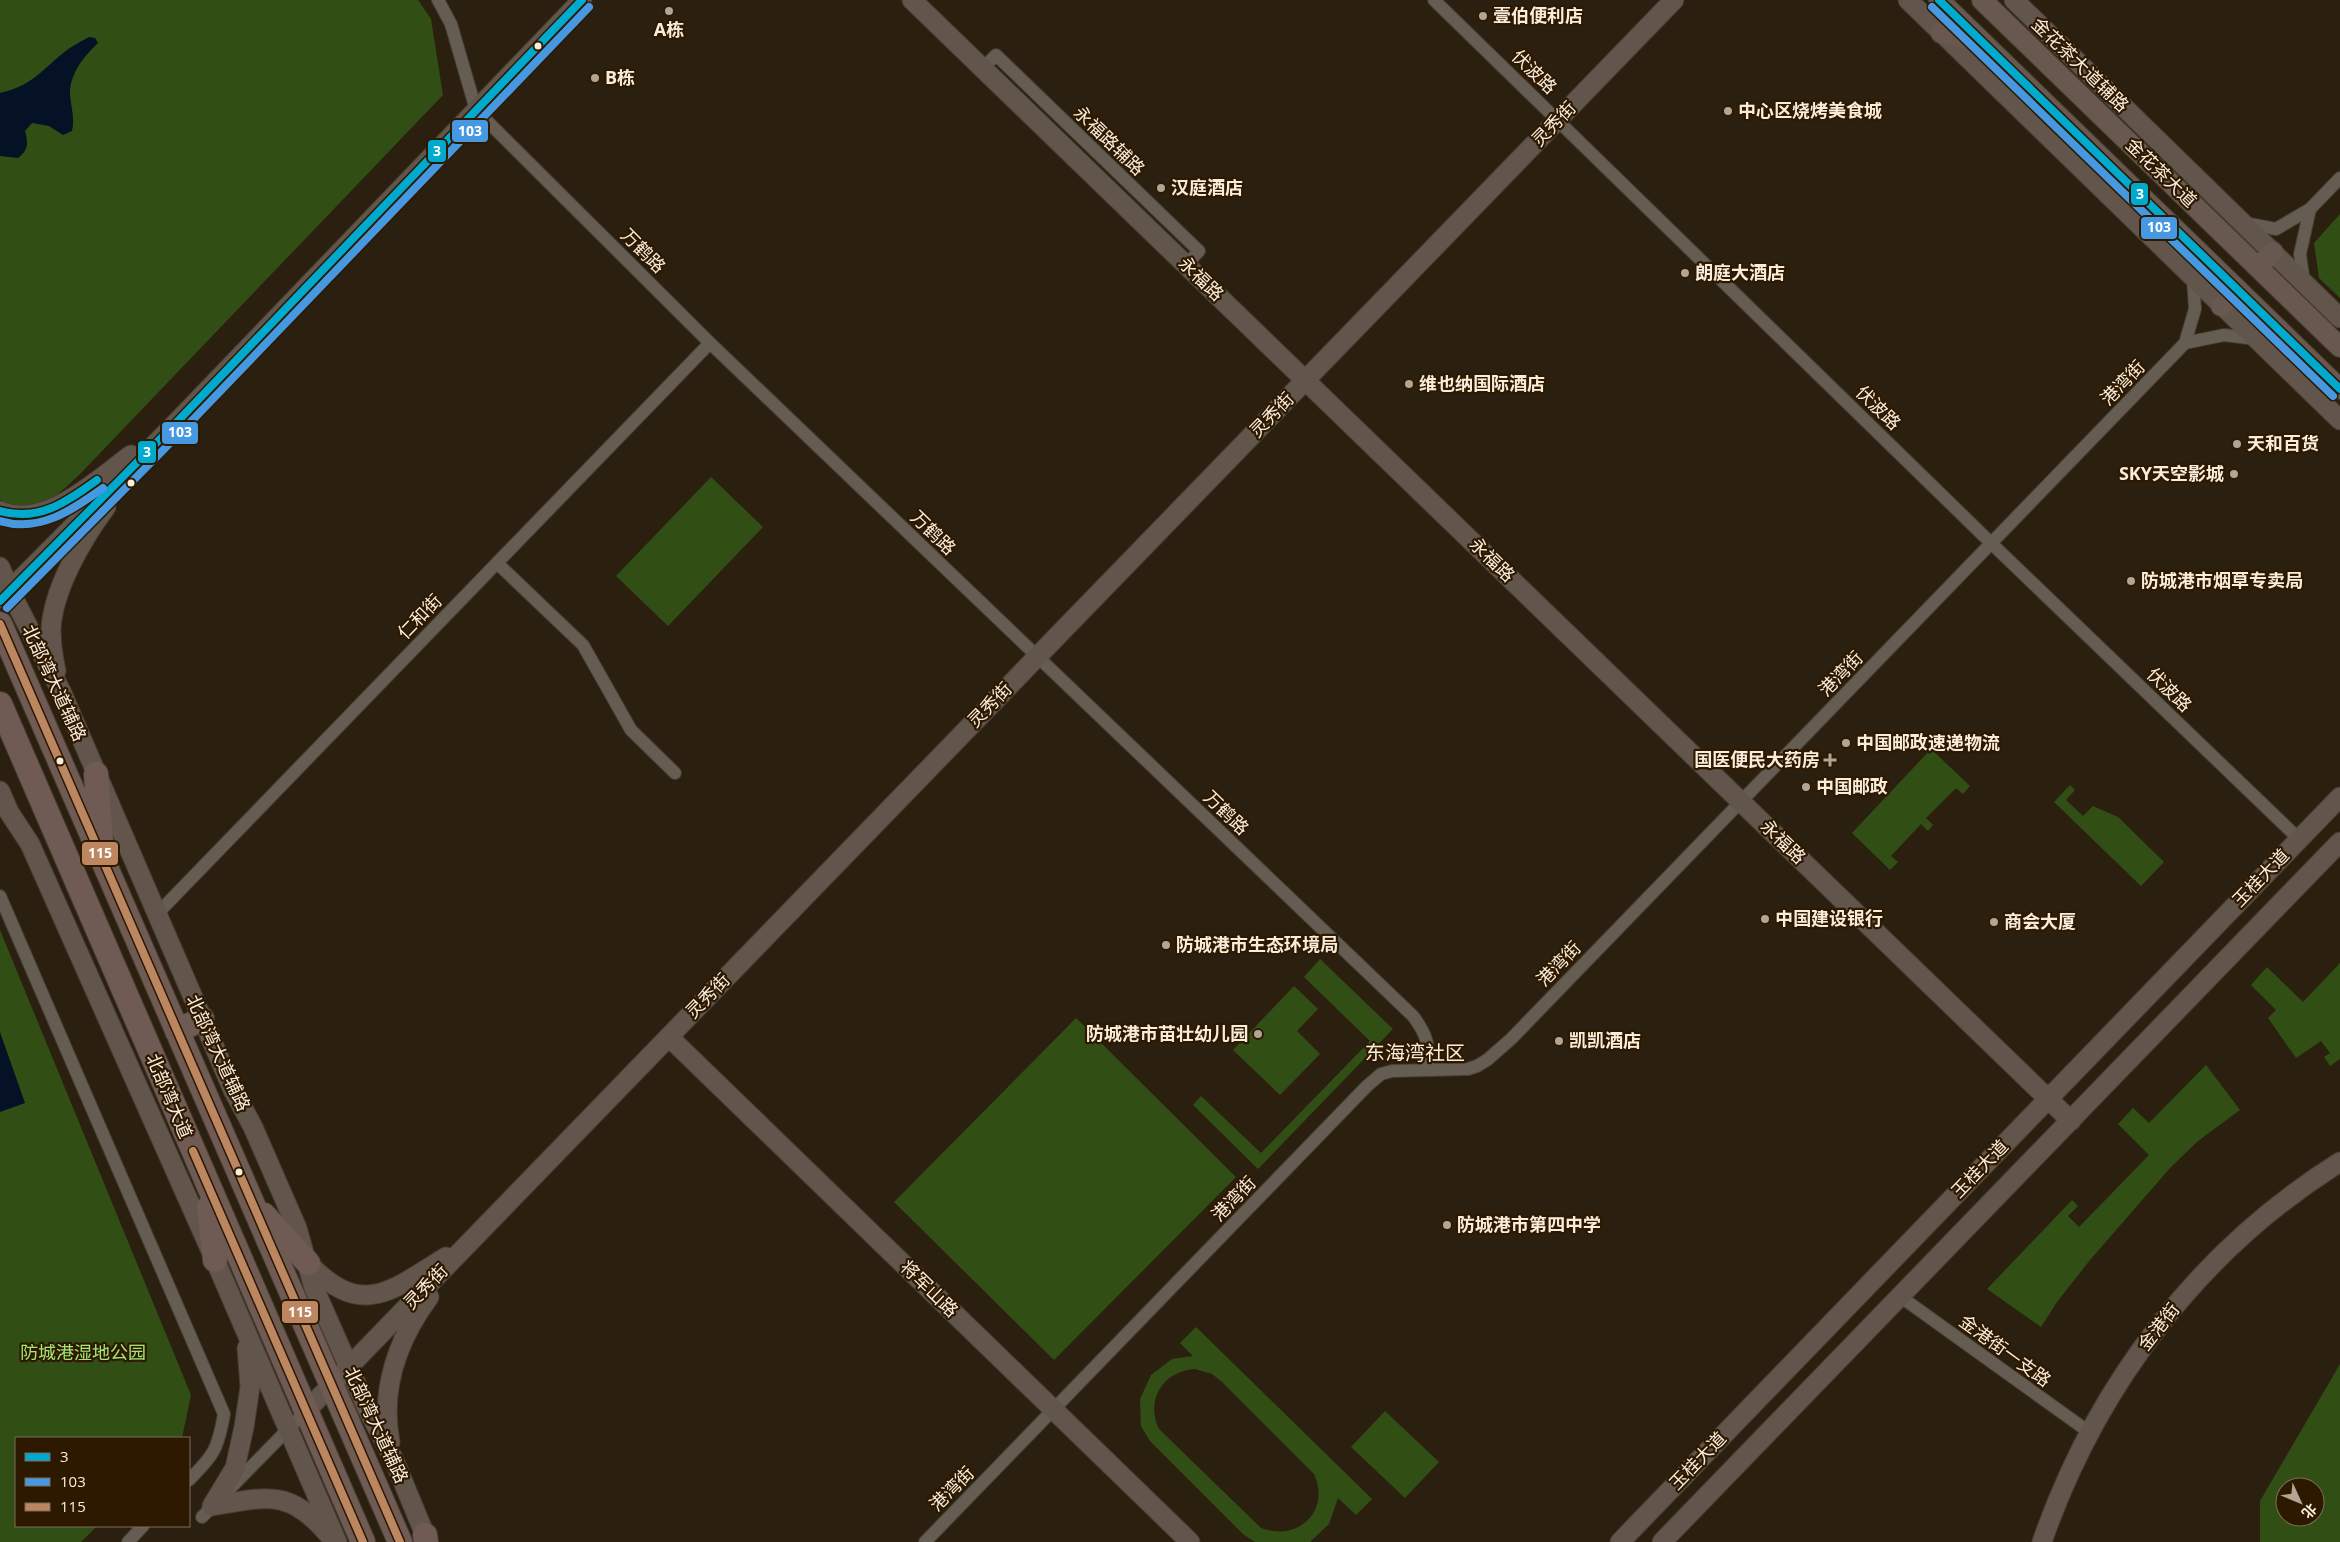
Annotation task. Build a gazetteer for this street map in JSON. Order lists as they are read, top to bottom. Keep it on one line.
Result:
{"streets":{"highway":["北部湾大道"],"main road":["金花茶大道辅路","灵秀街","金花茶大道","永福路","北部湾大道辅路","玉桂大道","将军山路","金港街"],"street":["伏波路","万鹤路","港湾街","仁和街","金港街一支路"]},"crossings":[["伏波路","灵秀街"],["伏波路","港湾街"],["伏波路","玉桂大道"],["灵秀街","万鹤路"],["灵秀街","永福路"],["灵秀街","北部湾大道辅路"],["灵秀街","北部湾大道"],["灵秀街","将军山路"],["万鹤路","港湾街"],["万鹤路","仁和街"],["永福路","港湾街"],["永福路","玉桂大道"],["港湾街","将军山路"],["仁和街","北部湾大道辅路"],["玉桂大道","金港街一支路"],["金港街","金港街一支路"]],"districts":["东海湾社区"],"parks":["防城港湿地公园"],"places":{"other":["A栋","壹伯便利店","B栋","中心区烧烤美食城","汉庭酒店","朗庭大酒店","维也纳国际酒店","天和百货","SKY天空影城","防城港市烟草专卖局","中国邮政速递物流","中国邮政","中国建设银行","商会大厦","防城港市生态环境局","防城港市苗壮幼儿园","凯凯酒店","防城港市第四中学"],"health":["国医便民大药房"]},"lines":["transit line 3","transit line 103","transit line 115"],"legend":["3","103","115"],"north":"bottom right"}
